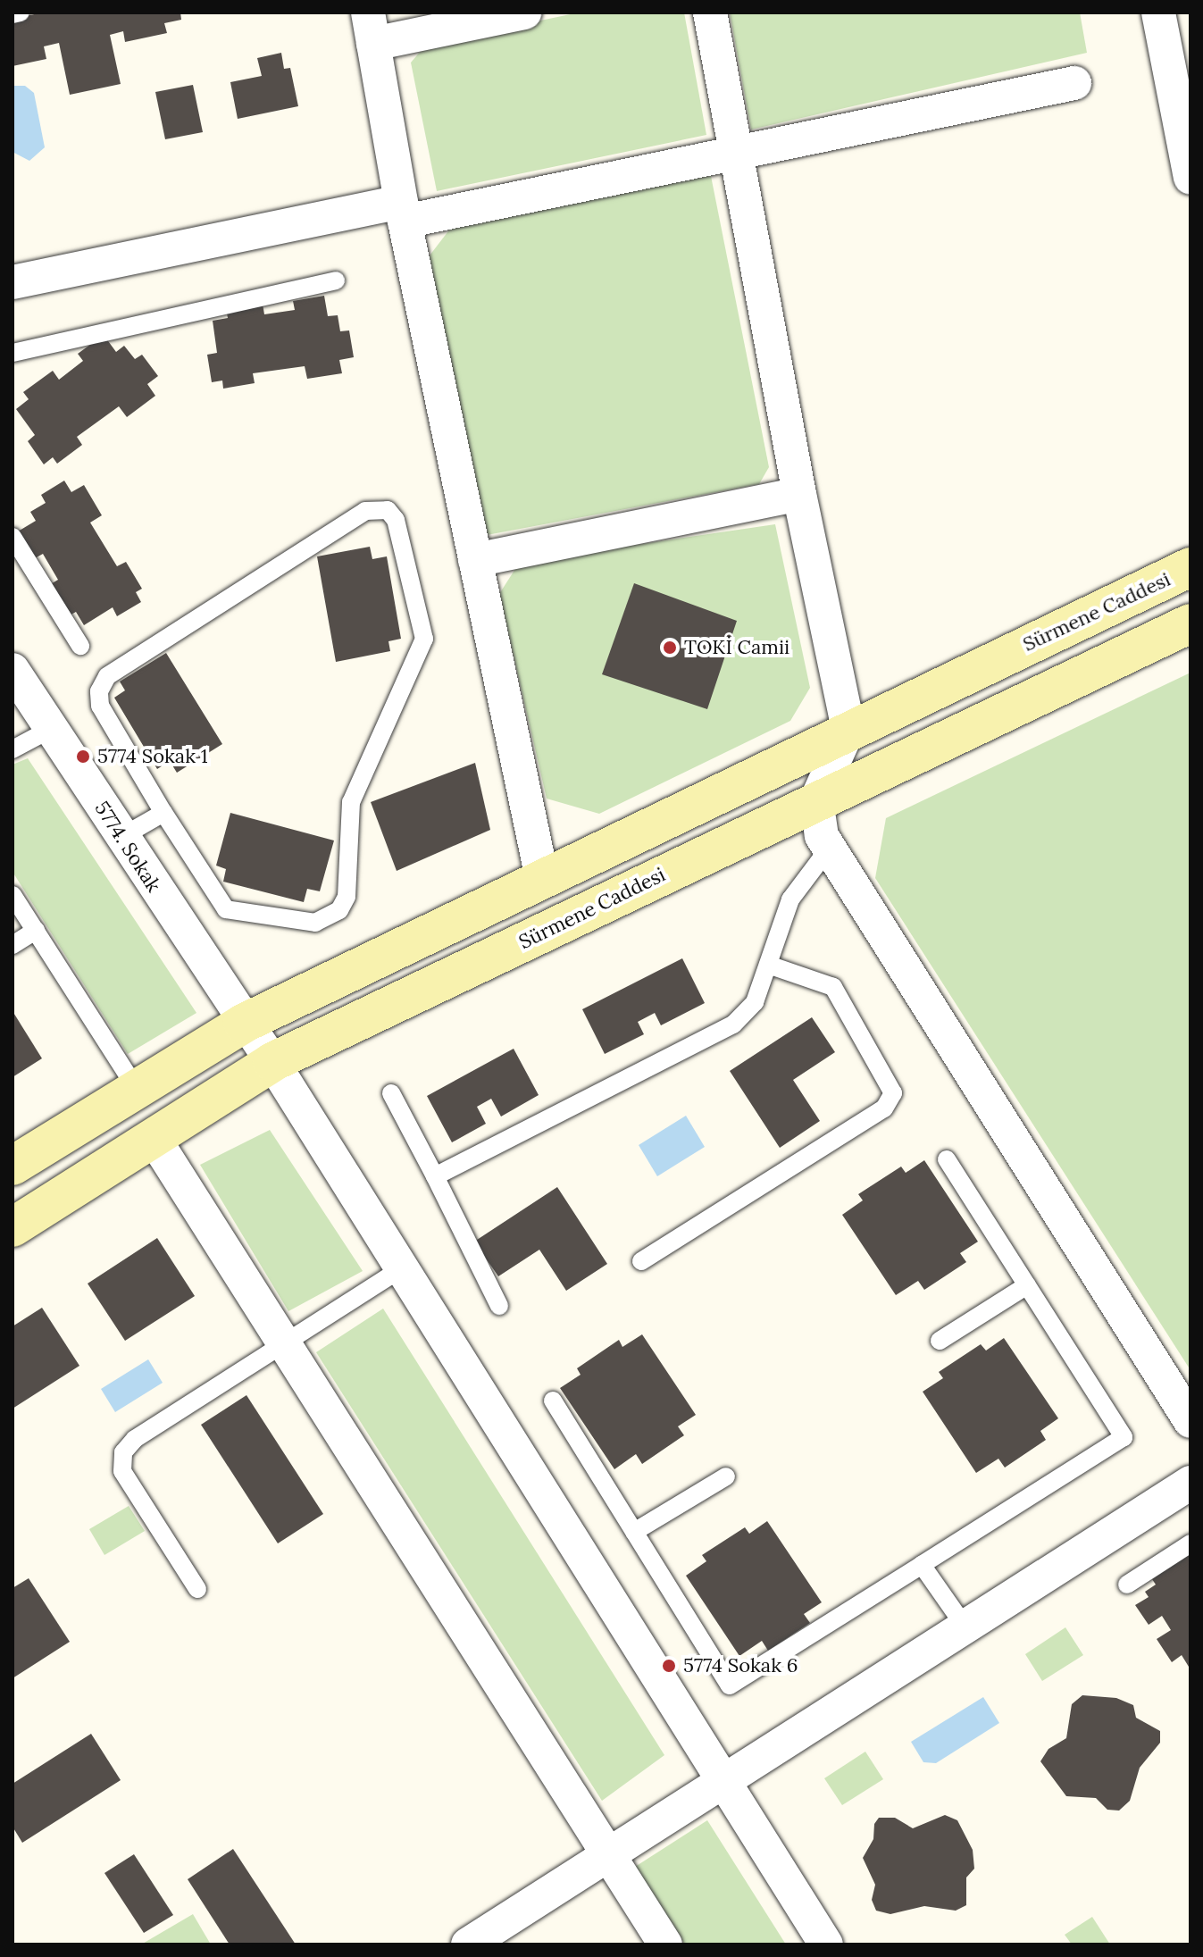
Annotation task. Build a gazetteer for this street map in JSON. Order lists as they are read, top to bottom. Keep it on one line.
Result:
{"streets":{"street":["Sürmene Caddesi","5774. Sokak"]},"crossings":[["Sürmene Caddesi","5774. Sokak"]],"places":["TOKİ Camii","5774 Sokak 1","5774 Sokak 6"]}
